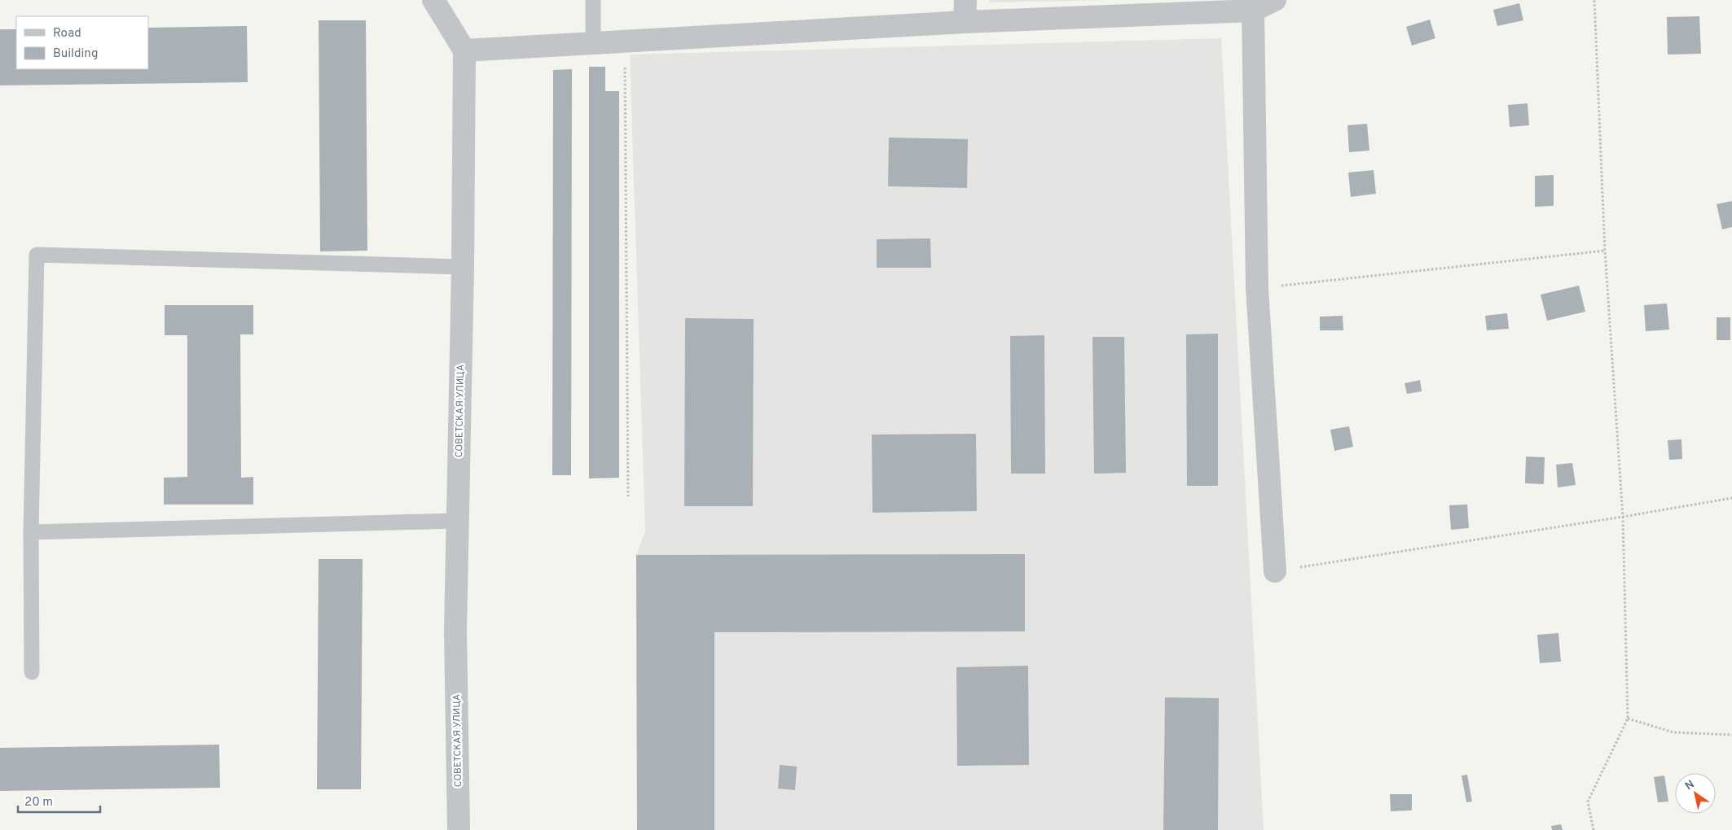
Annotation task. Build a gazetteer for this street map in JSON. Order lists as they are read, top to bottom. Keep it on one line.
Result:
{"streets":{"street":["СОВЕТСКАЯ УЛИЦА"]},"legend":["Road","Building"],"scale_bar":"20 m","north":"top left"}
